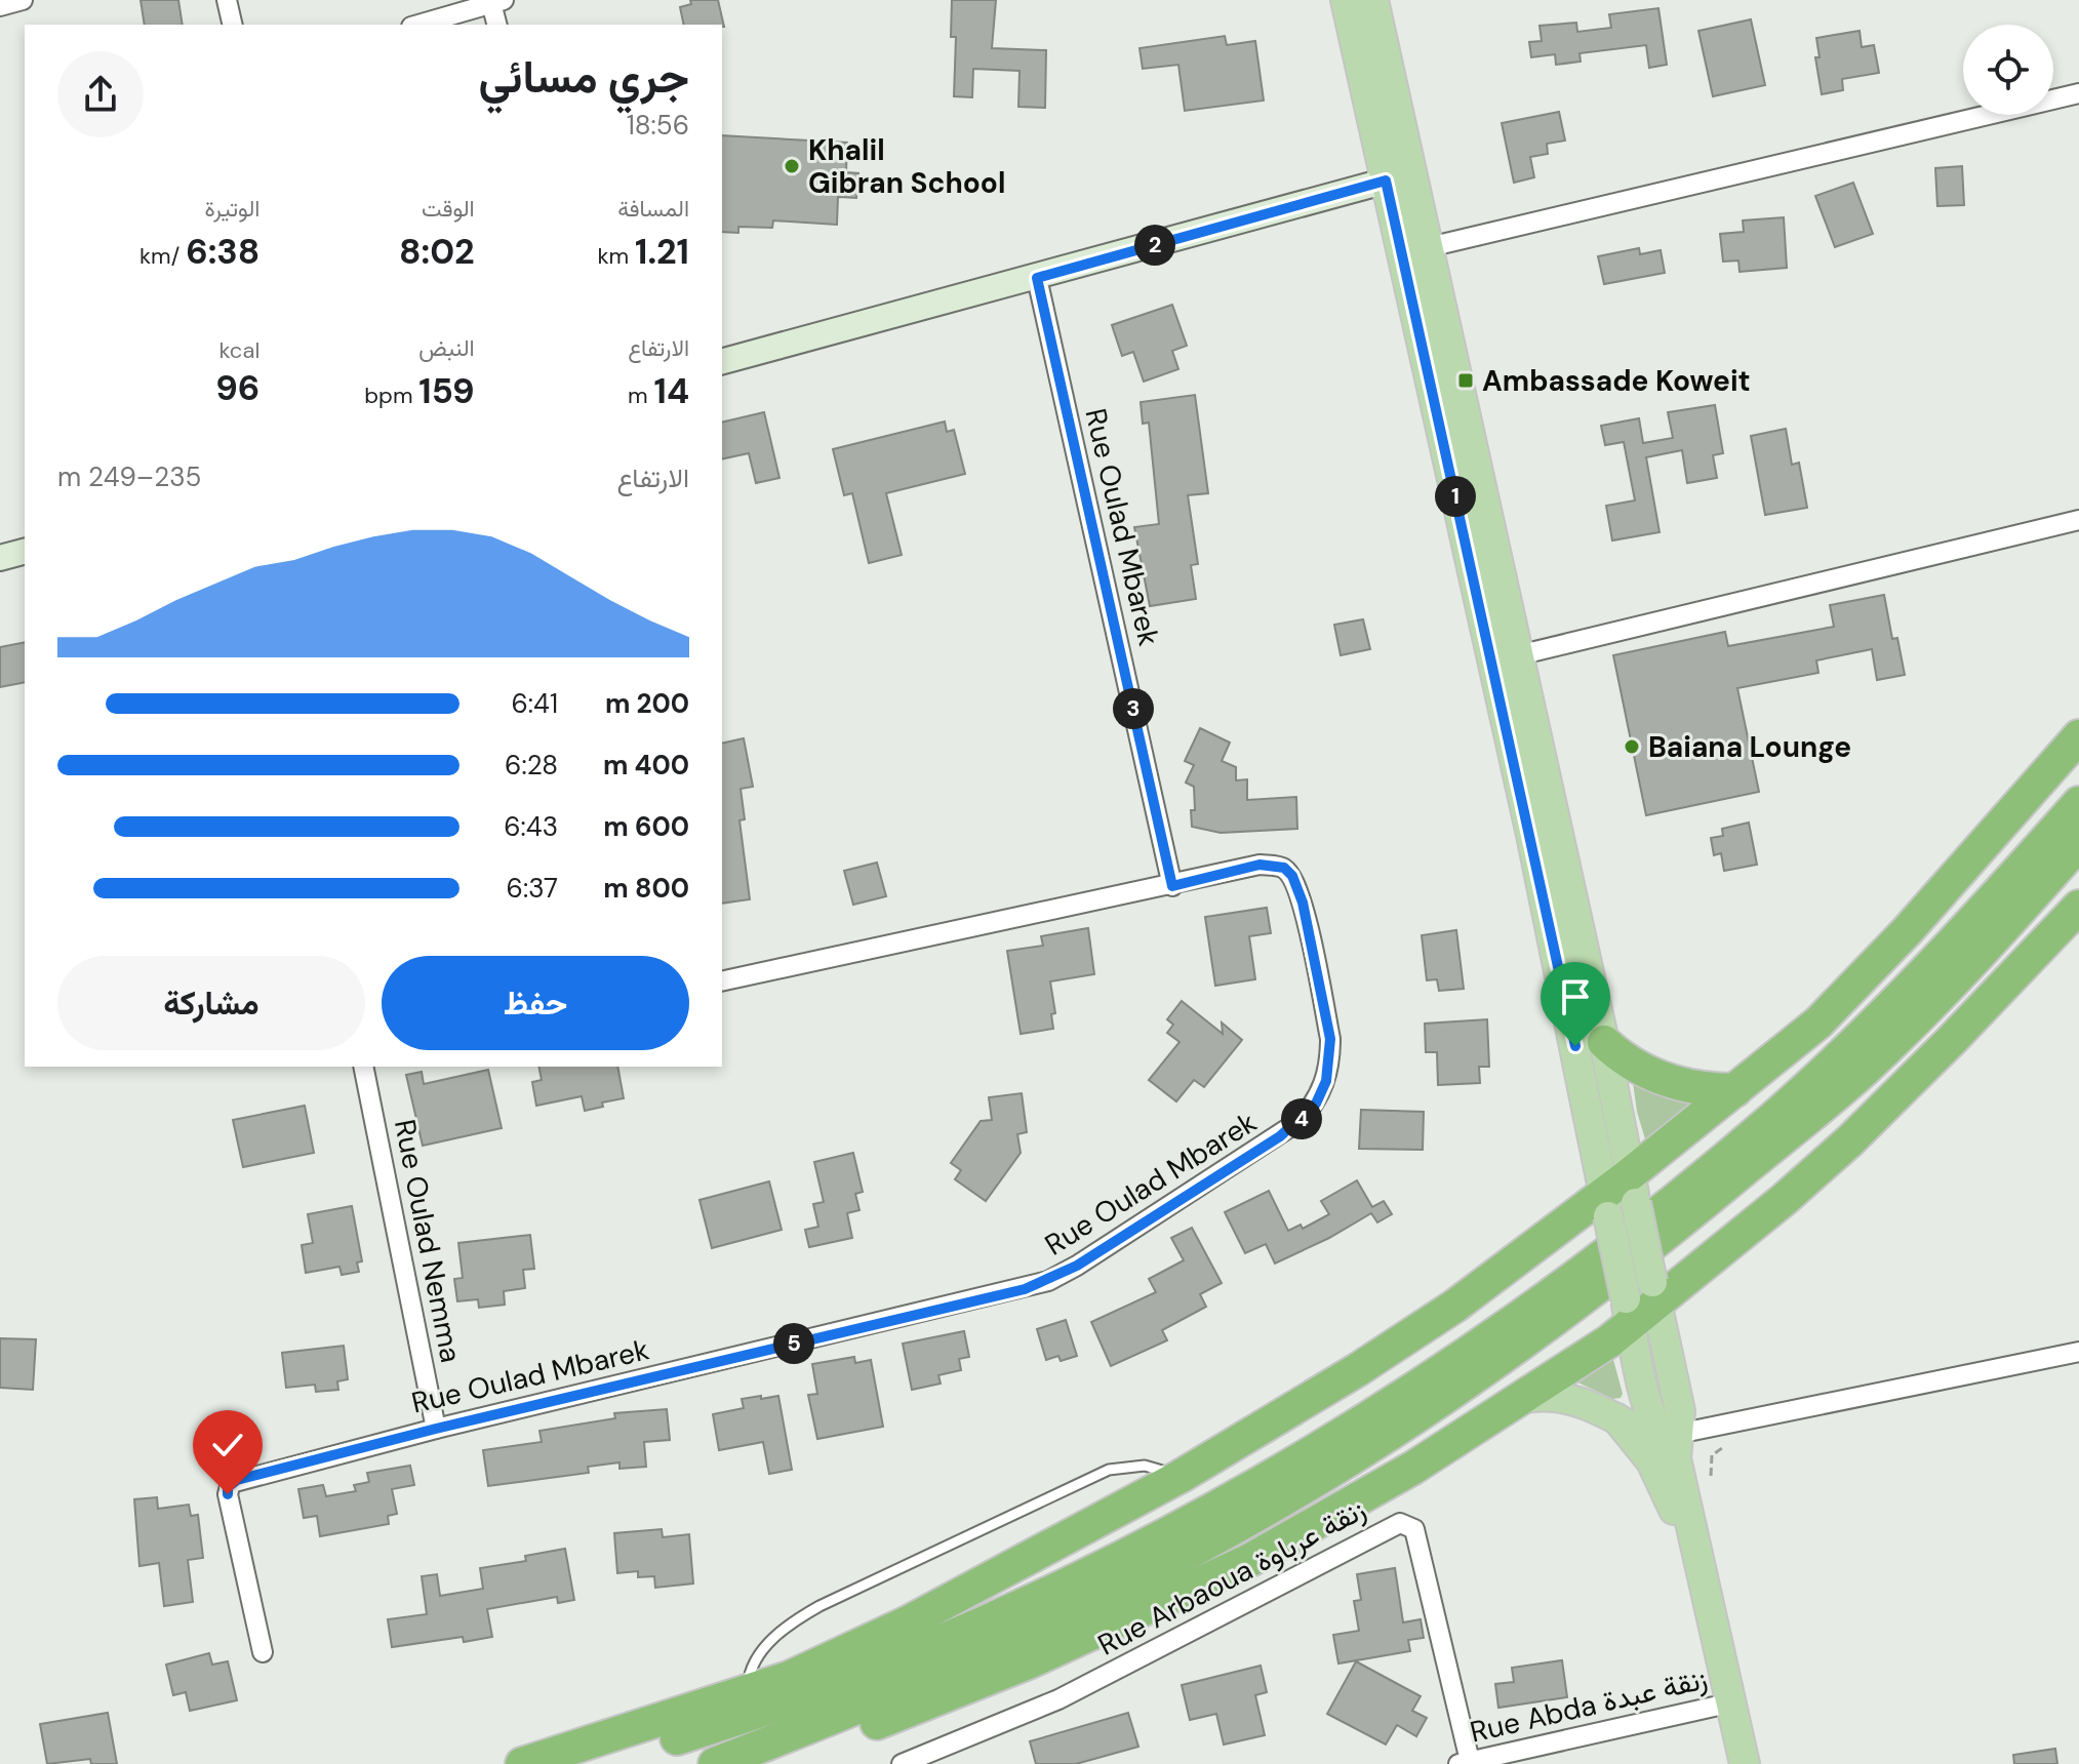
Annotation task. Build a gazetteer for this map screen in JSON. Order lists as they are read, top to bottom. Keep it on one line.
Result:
{"streets":{"street":["Rue Oulad Mbarek","Rue Oulad Nemma","Rue Arbaoua زنقة عرباوة","Rue Abda زنقة عبدة"]},"crossings":[["Rue Oulad Mbarek","Rue Oulad Nemma"],["Rue Arbaoua زنقة عرباوة","Rue Abda زنقة عبدة"]],"places":{"other":["Khalil Gibran School","Baiana Lounge"],"transit":["Ambassade Koweit"]},"page":{"heading":["جري مسائي","18:56"],"stats":[["المسافة","1.21 km"],["الوقت","8:02"],["الوتيرة","6:38 /km"],["الارتفاع","14 m"],["النبض","159 bpm"],["kcal","96"]],"pins":["2","1","3","4","5"],"chart":["الارتفاع","235–249 m"],"list":[{"name":"200 m","note":"6:41"},{"name":"400 m","note":"6:28"},{"name":"600 m","note":"6:43"},{"name":"800 m","note":"6:37"}],"buttons":["حفظ","مشاركة"]}}
